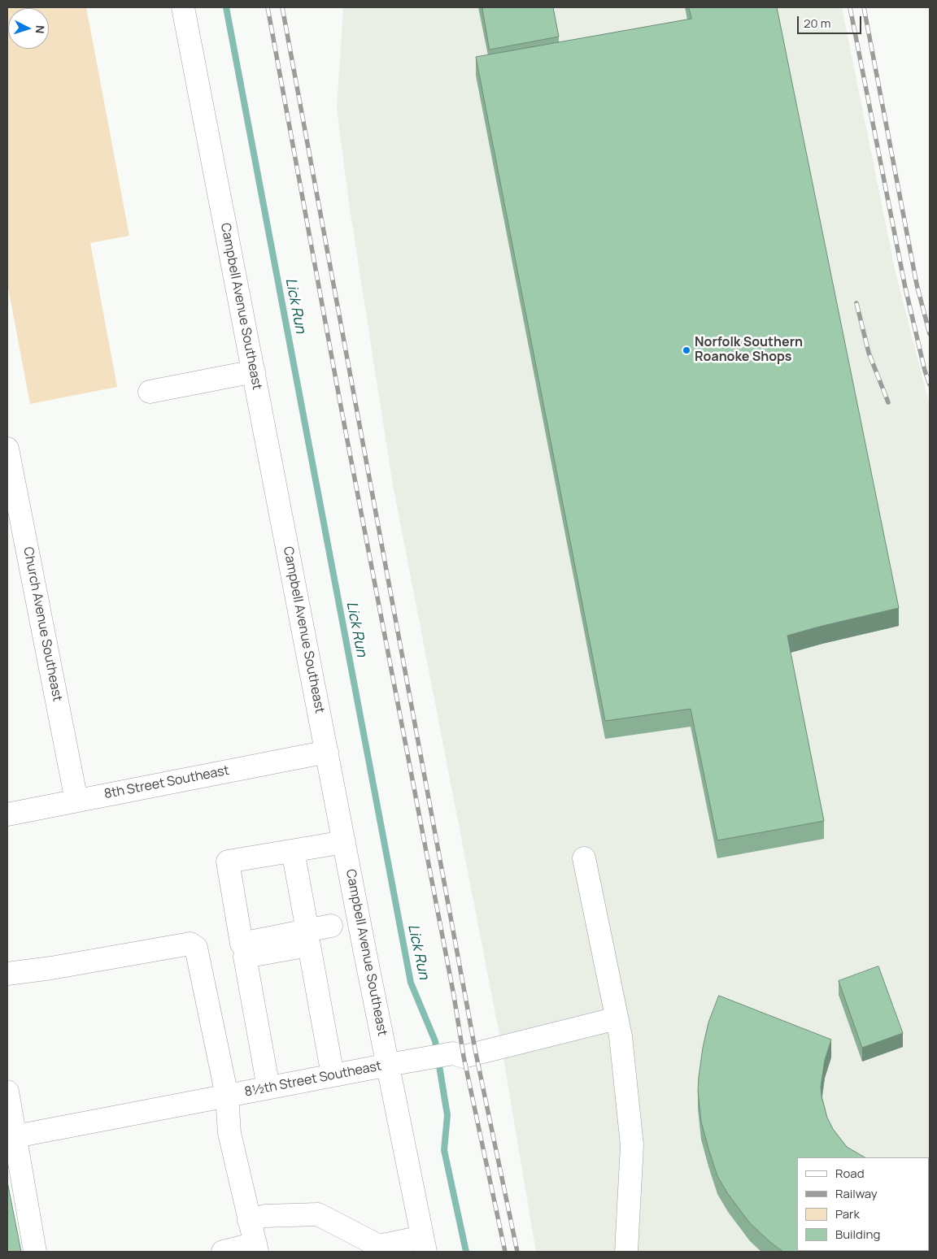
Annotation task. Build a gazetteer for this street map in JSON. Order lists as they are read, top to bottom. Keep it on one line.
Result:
{"streets":{"street":["Campbell Avenue Southeast","Church Avenue Southeast","8th Street Southeast","8½th Street Southeast"]},"crossings":[["Campbell Avenue Southeast","8th Street Southeast"],["Campbell Avenue Southeast","8½th Street Southeast"],["Church Avenue Southeast","8th Street Southeast"]],"water":["Lick Run"],"places":["Norfolk Southern Roanoke Shops"],"legend":["Road","Railway","Park","Building"],"scale_bar":"20 m","north":"right"}
